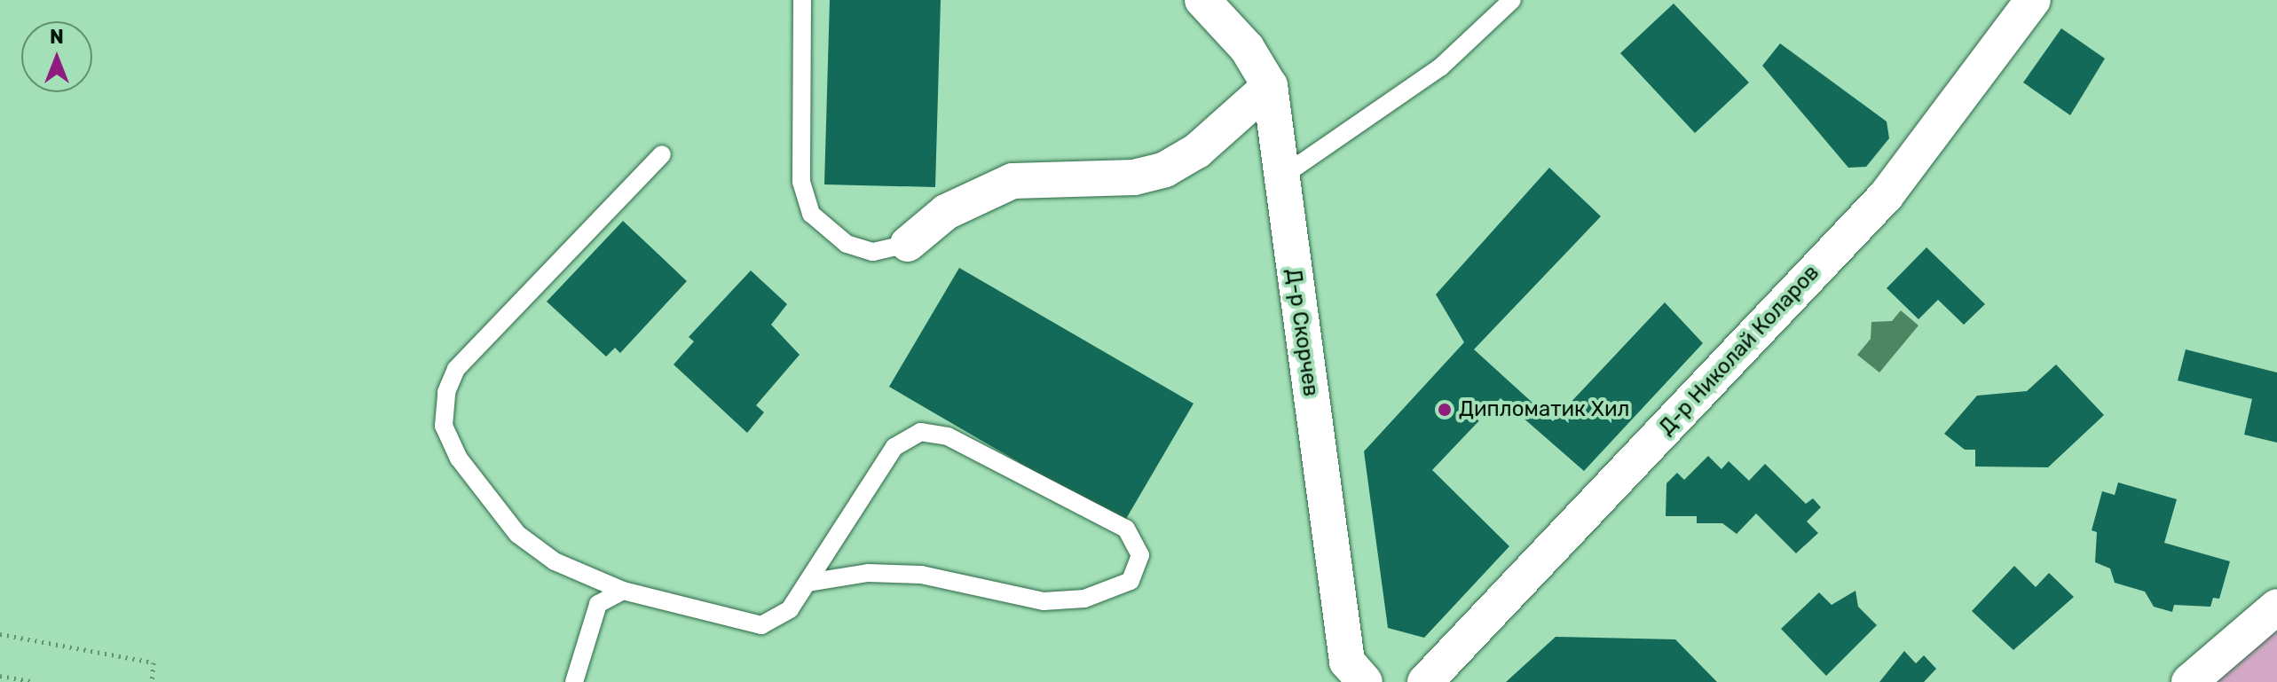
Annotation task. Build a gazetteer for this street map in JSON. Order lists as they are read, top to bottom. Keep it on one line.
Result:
{"streets":{"street":["Д-р Скорчев","Д-р Николай Коларов"]},"places":["Дипломатик Хил"],"north":"top"}
